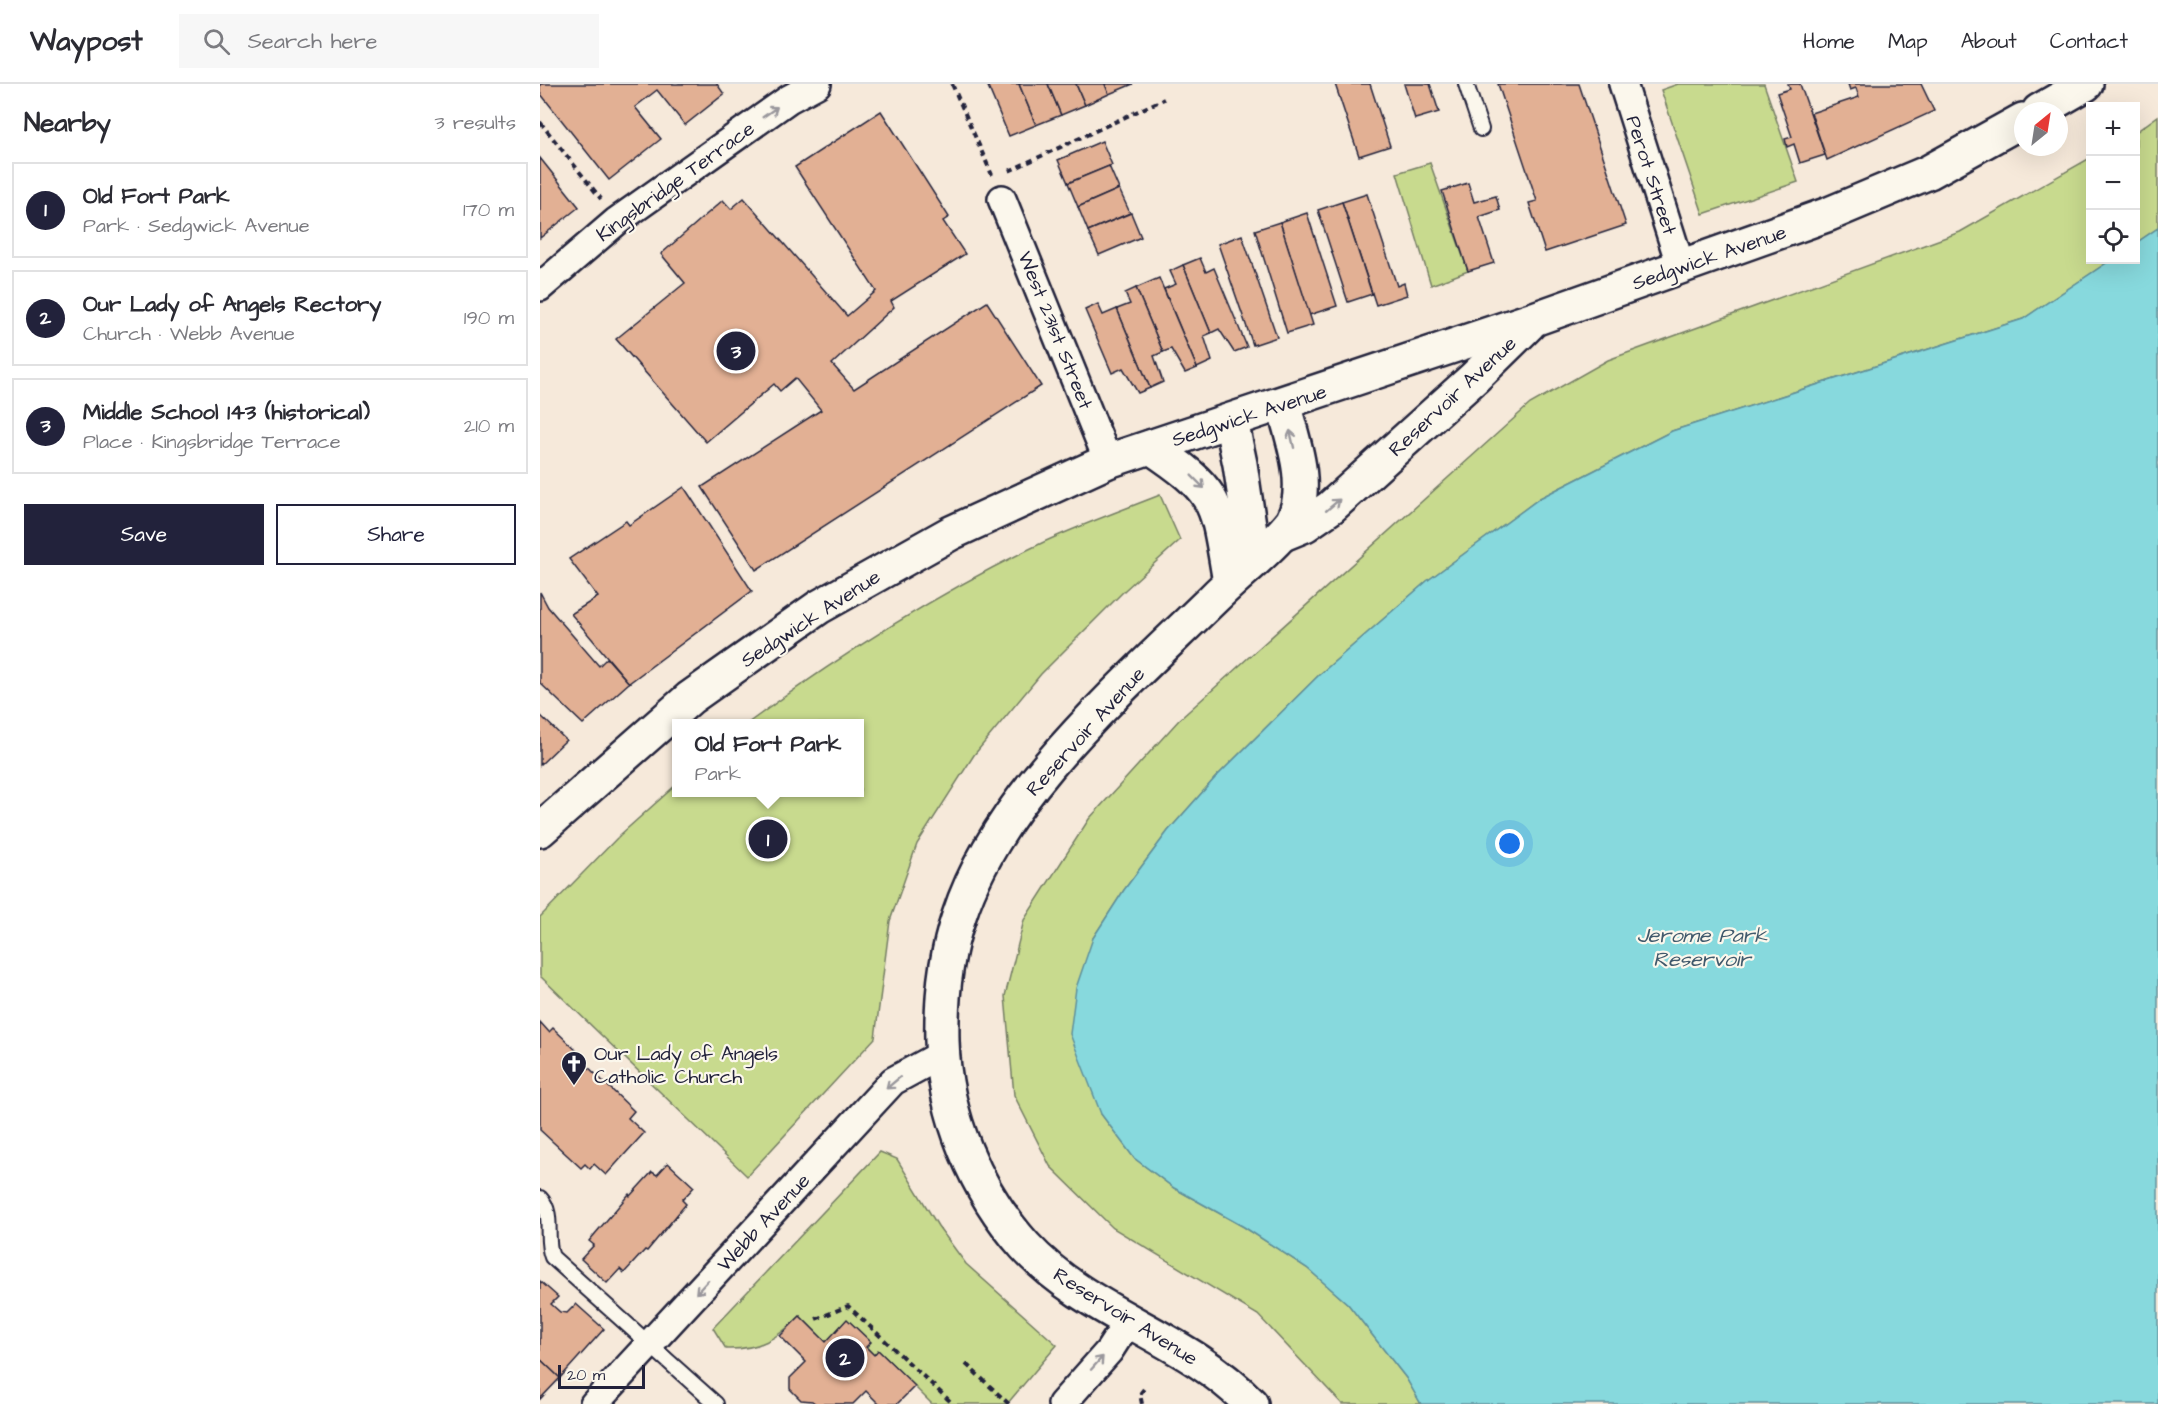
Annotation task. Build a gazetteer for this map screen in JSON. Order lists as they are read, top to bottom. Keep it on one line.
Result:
{"streets":{"street":["Perot Street","Kingsbridge Terrace","Sedgwick Avenue","West 231st Street","Reservoir Avenue","Webb Avenue"]},"crossings":[["Perot Street","Sedgwick Avenue"],["Sedgwick Avenue","West 231st Street"],["Sedgwick Avenue","Reservoir Avenue"],["Reservoir Avenue","Webb Avenue"]],"one_way":["Kingsbridge Terrace","Webb Avenue"],"water":["Jerome Park Reservoir"],"places":{"church":["Our Lady of Angels Catholic Church"]},"scale_bar":"20 m","north":"top right","page":{"header":"Waypost","search":"Search here","nav":["Home","Map","About","Contact"],"heading":["Nearby","3 results"],"map_buttons":["+","−"],"list":[{"mark":"1","name":"Old Fort Park","note":"Park · Sedgwick Avenue","value":"170 m"},{"mark":"2","name":"Our Lady of Angels Rectory","note":"Church · Webb Avenue","value":"190 m"},{"mark":"3","name":"Middle School 143 (historical)","note":"Place · Kingsbridge Terrace","value":"210 m"}],"pins":["3","1","2"],"buttons":["Save","Share"],"popup":["Old Fort Park","Park"],"scale":"20 m"}}
